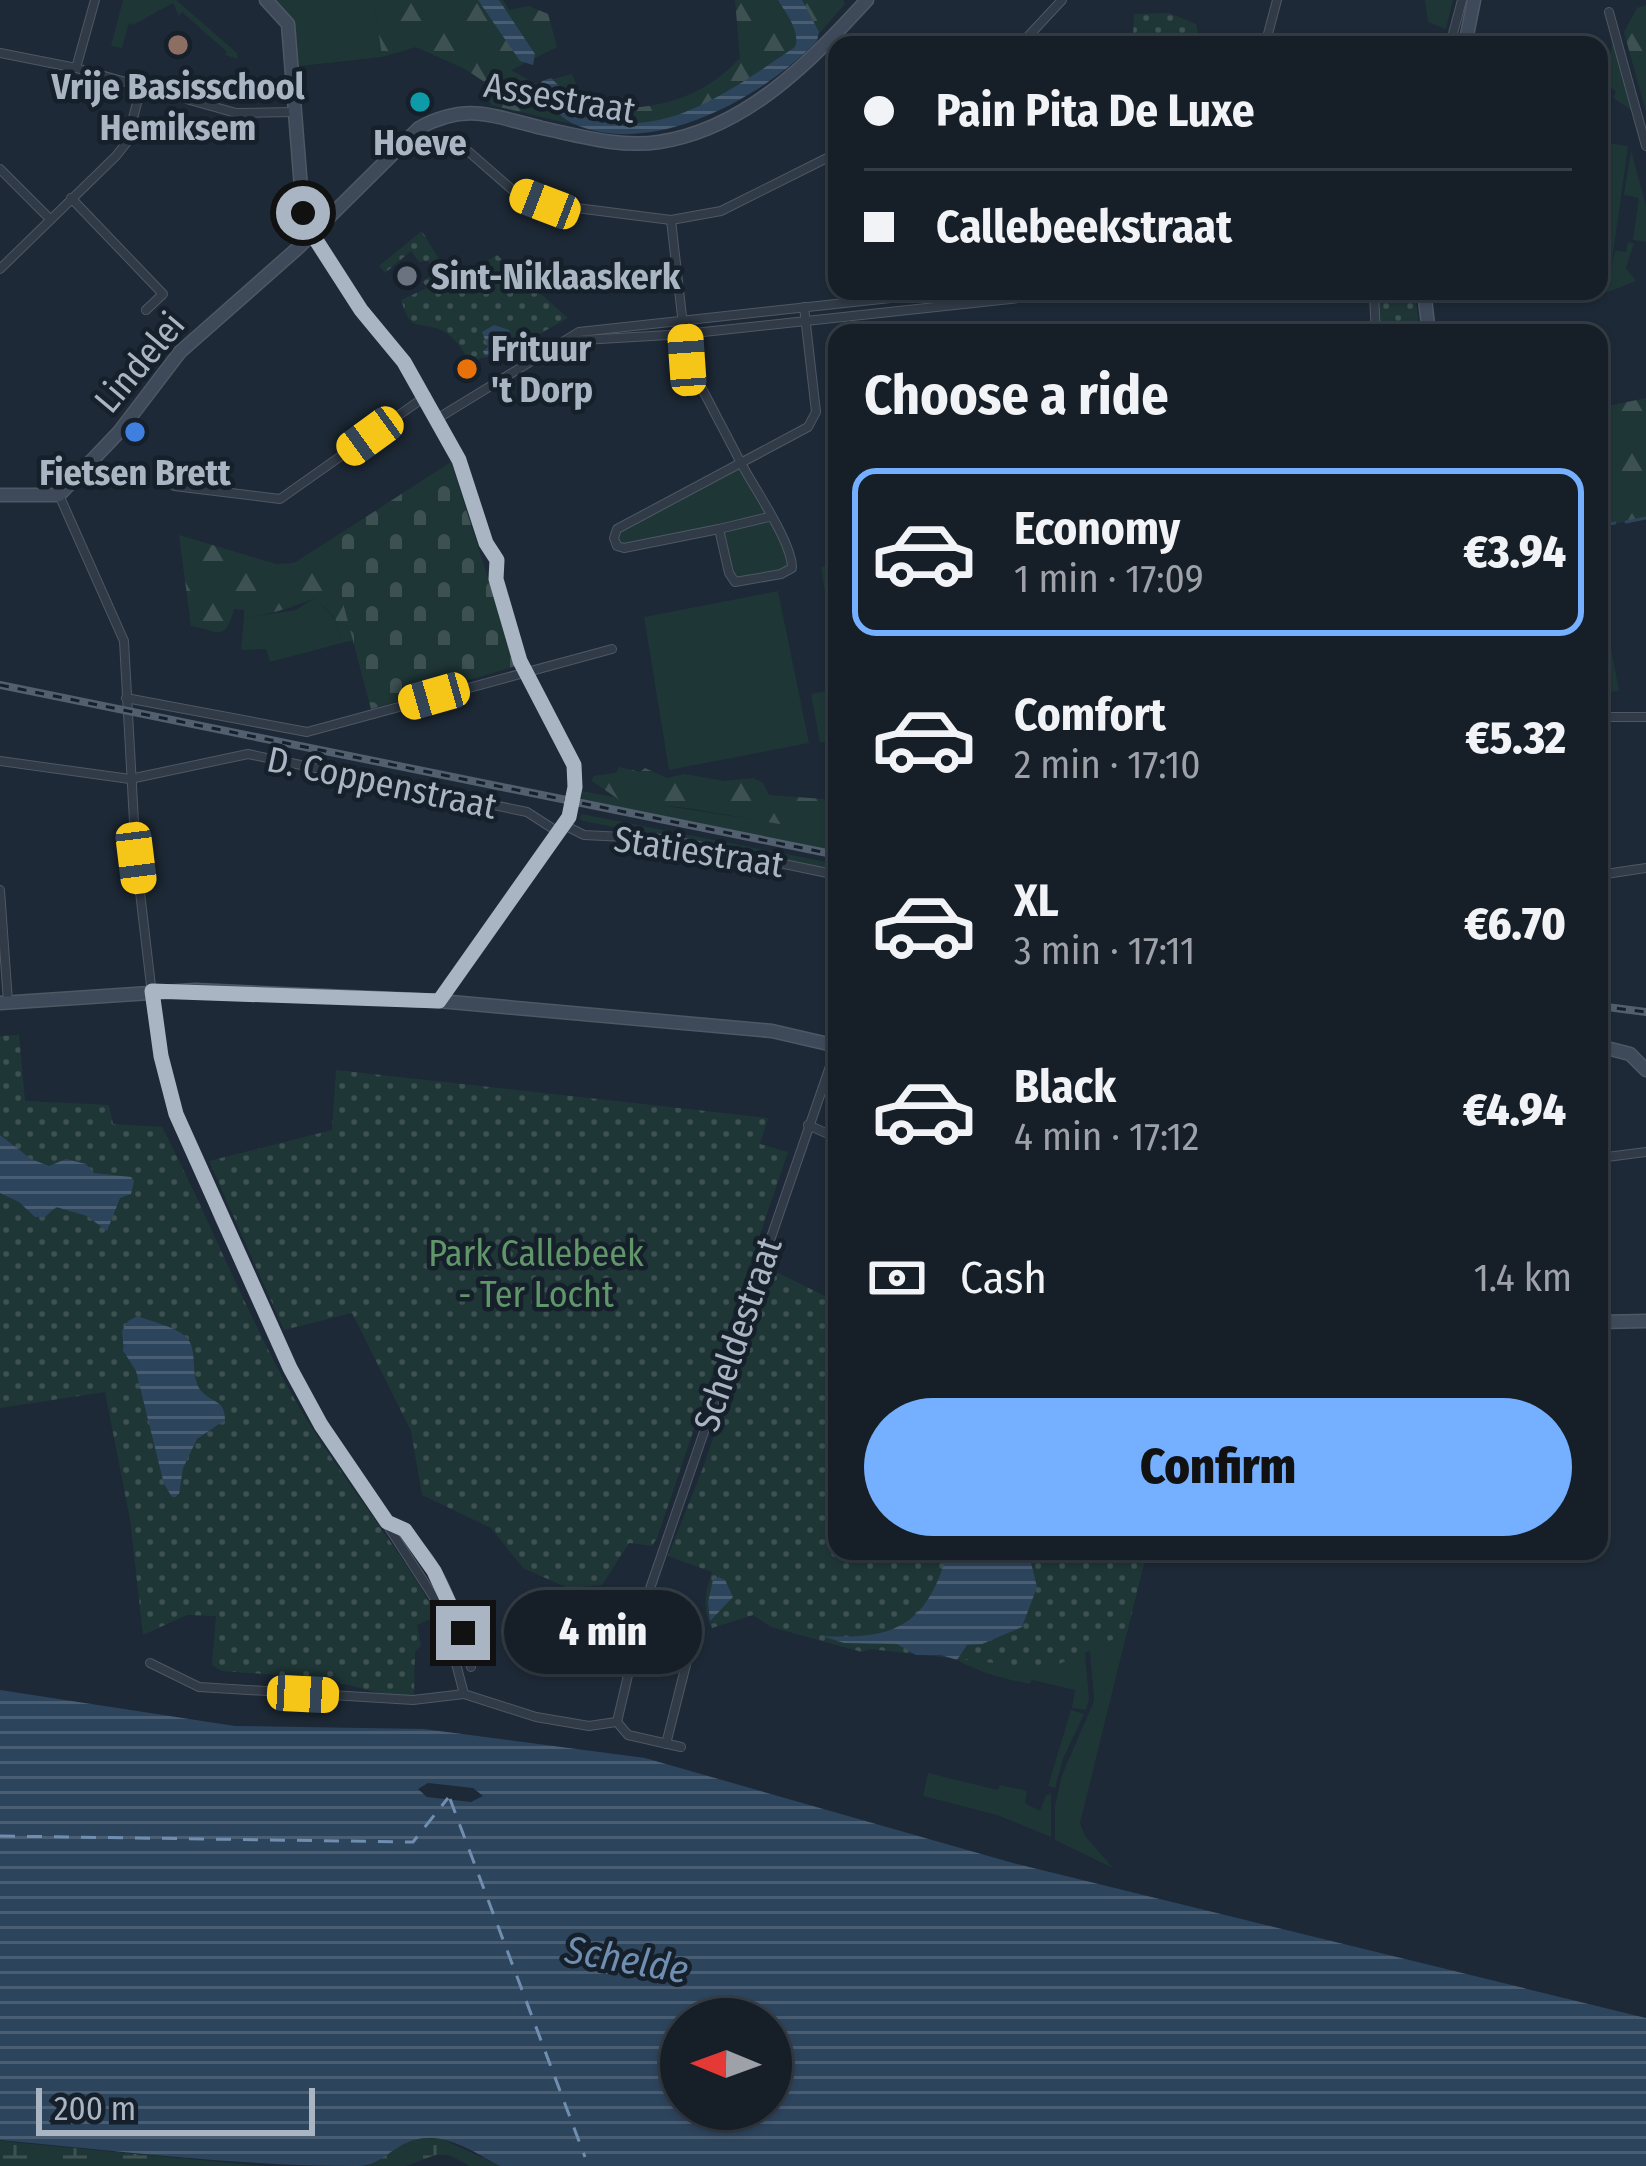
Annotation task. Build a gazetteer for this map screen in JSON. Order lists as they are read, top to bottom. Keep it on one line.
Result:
{"streets":{"street":["Assestraat","Lindelei","D. Coppenstraat","Statiestraat","Scheldestraat"]},"crossings":[["Assestraat","Lindelei"],["D. Coppenstraat","Statiestraat"]],"water":["Schelde"],"parks":["Park Callebeek - Ter Locht"],"places":["Vrije Basisschool Hemiksem","Hoeve","Sint-Niklaaskerk","Frituur 't Dorp","Fietsen Brett"],"scale_bar":"200 m","north":"left","page":{"banner":["Pain Pita De Luxe","Callebeekstraat"],"heading":"Choose a ride","list":[{"name":"Economy","note":"1 min · 17:09","value":"€3.94"},{"name":"Comfort","note":"2 min · 17:10","value":"€5.32"},{"name":"XL","note":"3 min · 17:11","value":"€6.70"},{"name":"Black","note":"4 min · 17:12","value":"€4.94"}],"pay":["Cash","1.4 km"],"buttons":"Confirm","bubble":"4 min","scale":"200 m"}}
